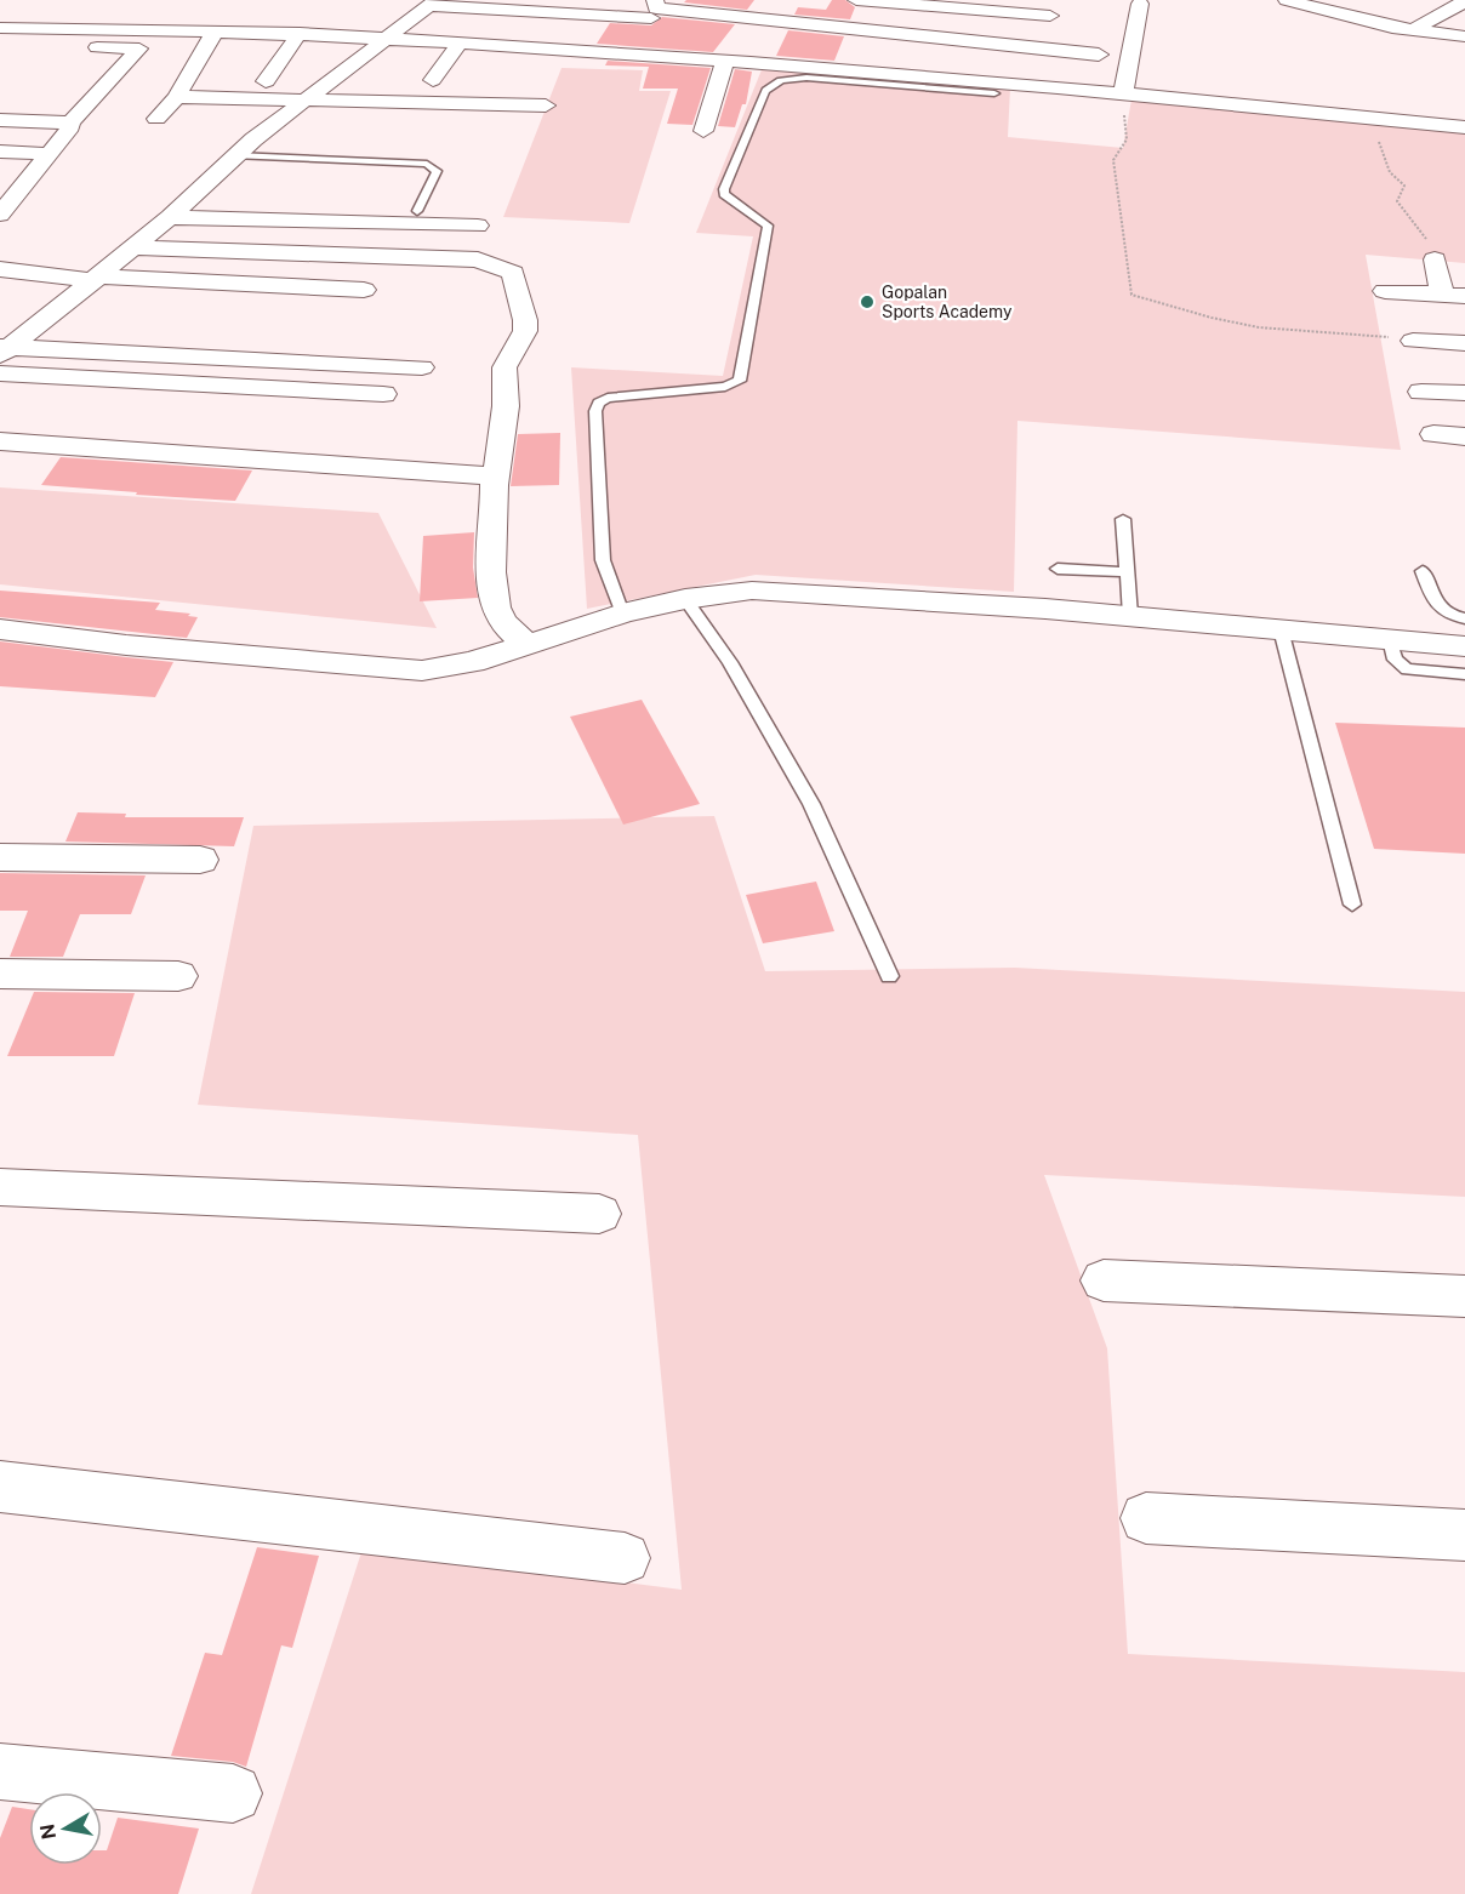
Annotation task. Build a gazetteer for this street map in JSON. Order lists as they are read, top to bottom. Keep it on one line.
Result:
{"places":["Gopalan Sports Academy"],"north":"left"}
